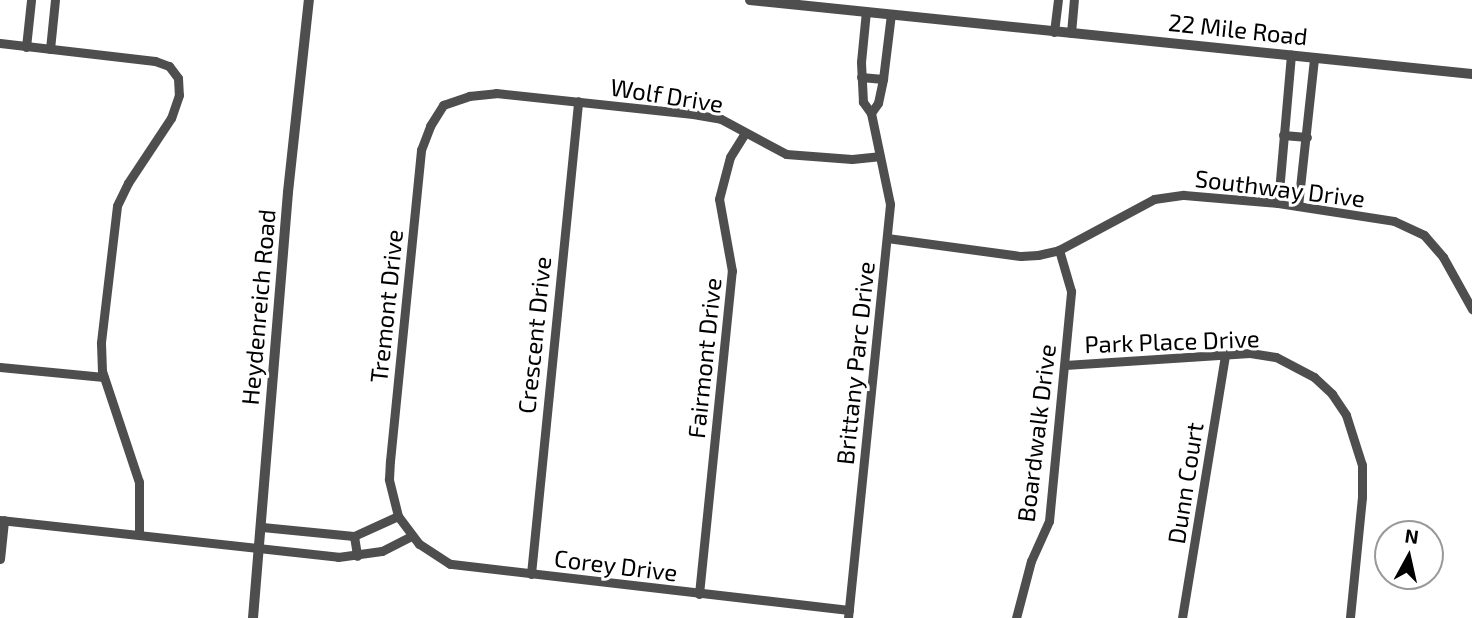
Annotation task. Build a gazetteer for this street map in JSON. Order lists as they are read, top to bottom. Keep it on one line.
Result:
{"streets":{"street":["22 Mile Road","Wolf Drive","Southway Drive","Tremont Drive","Heydenreich Road","Crescent Drive","Park Place Drive","Fairmont Drive","Brittany Parc Drive","Boardwalk Drive","Dunn Court","Corey Drive"]},"crossings":[["22 Mile Road","Brittany Parc Drive"],["Wolf Drive","Tremont Drive"],["Wolf Drive","Crescent Drive"],["Wolf Drive","Fairmont Drive"],["Wolf Drive","Brittany Parc Drive"],["Southway Drive","Brittany Parc Drive"],["Southway Drive","Boardwalk Drive"],["Tremont Drive","Corey Drive"],["Crescent Drive","Corey Drive"],["Park Place Drive","Boardwalk Drive"],["Park Place Drive","Dunn Court"],["Fairmont Drive","Corey Drive"],["Brittany Parc Drive","Corey Drive"]],"north":"top"}
